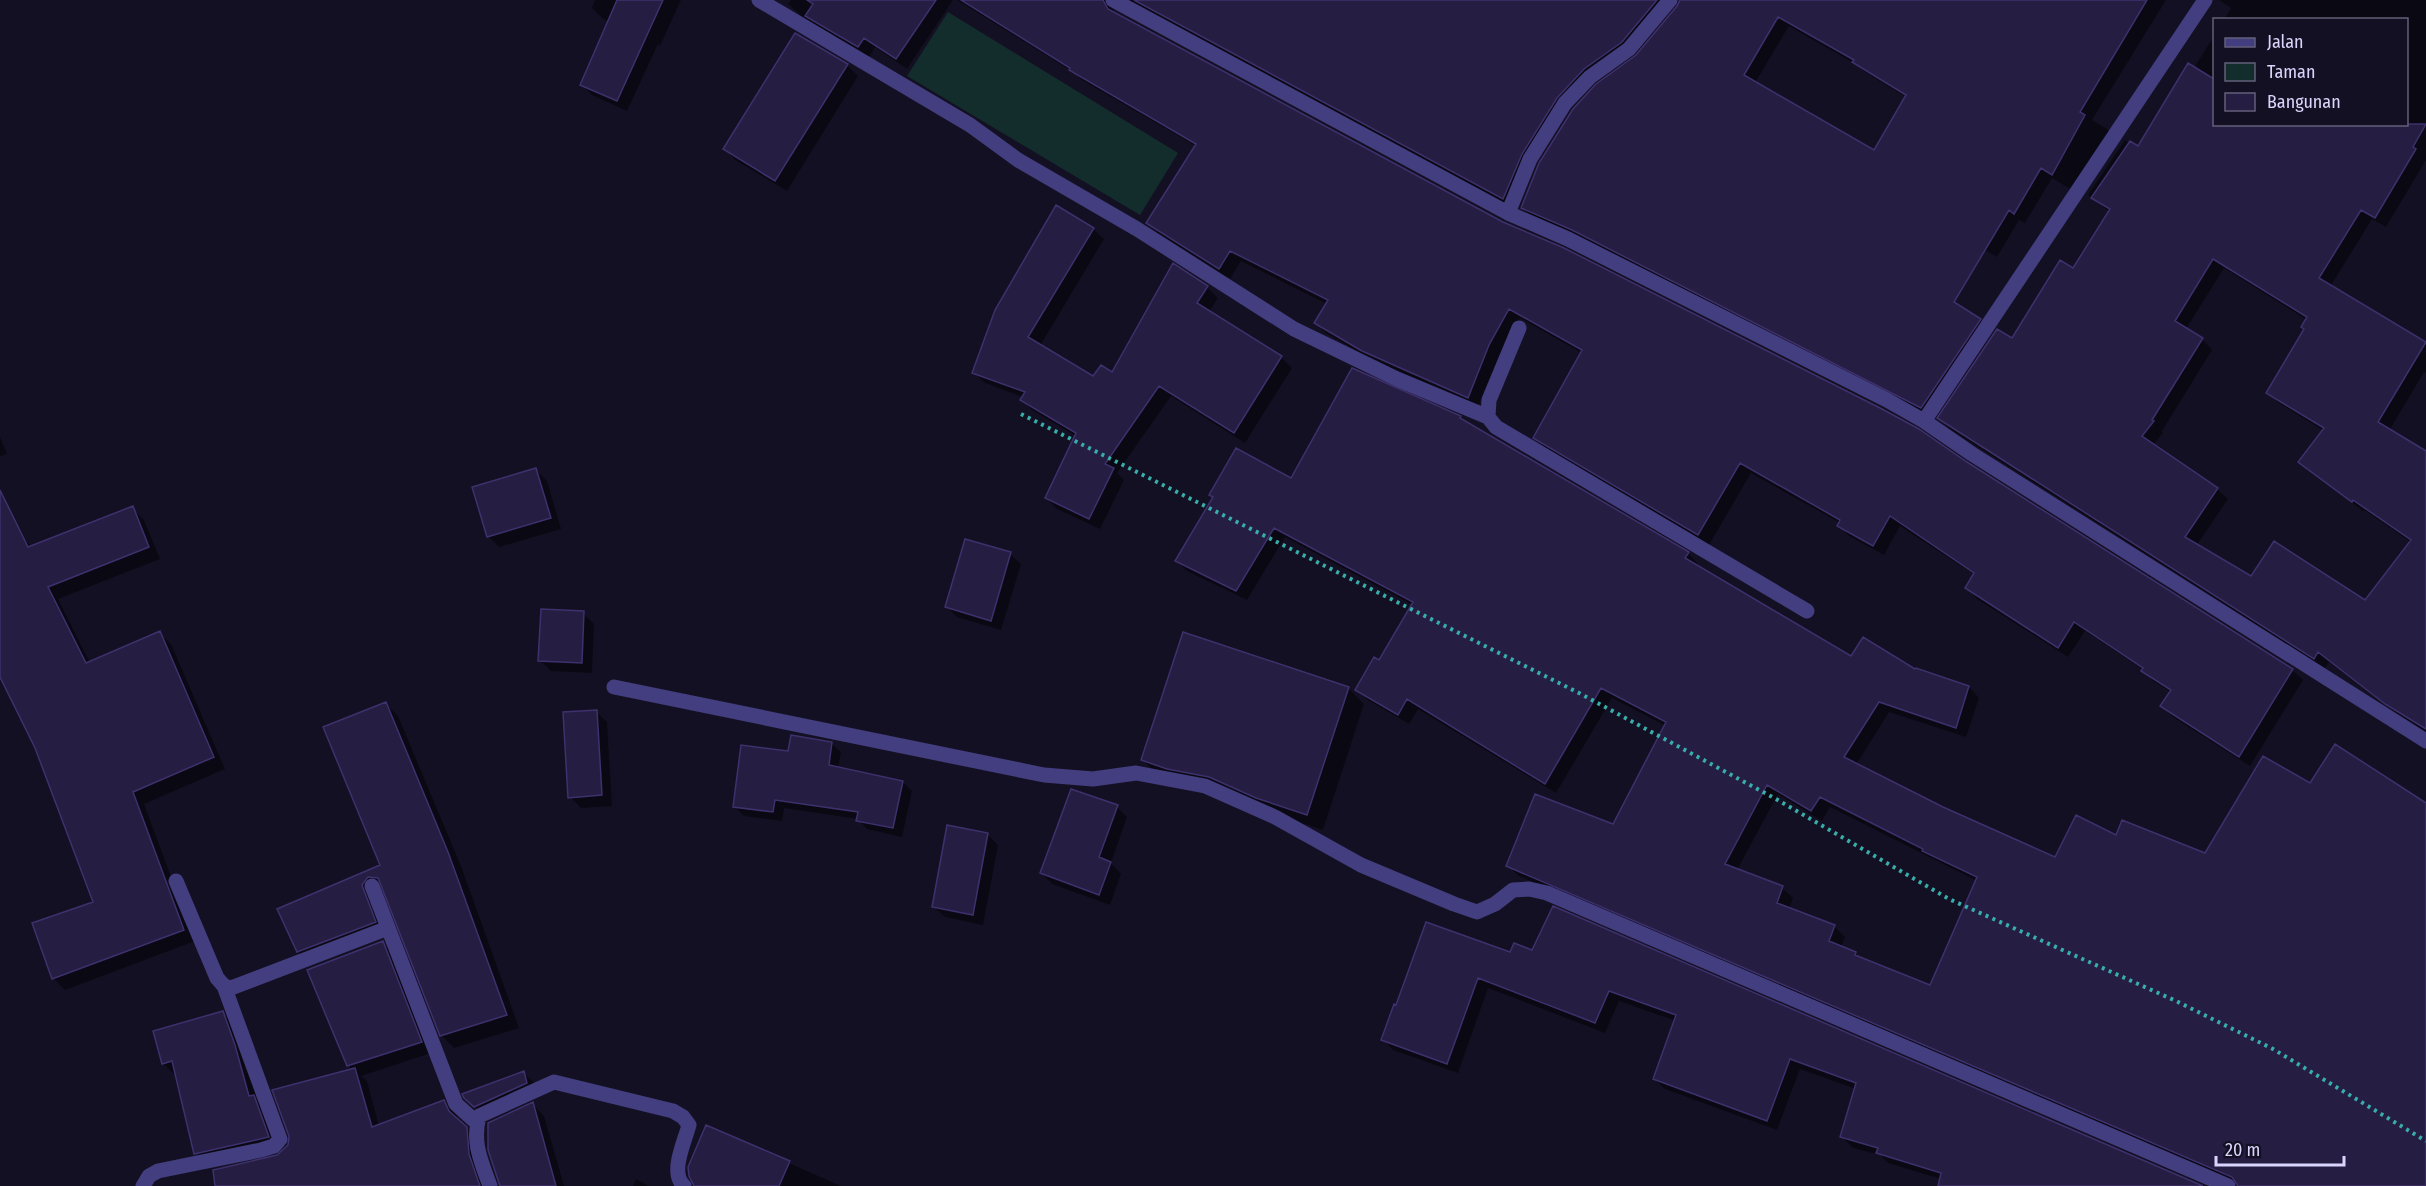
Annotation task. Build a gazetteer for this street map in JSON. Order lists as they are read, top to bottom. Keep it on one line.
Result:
{"legend":["Jalan","Taman","Bangunan"],"scale_bar":"20 m"}
